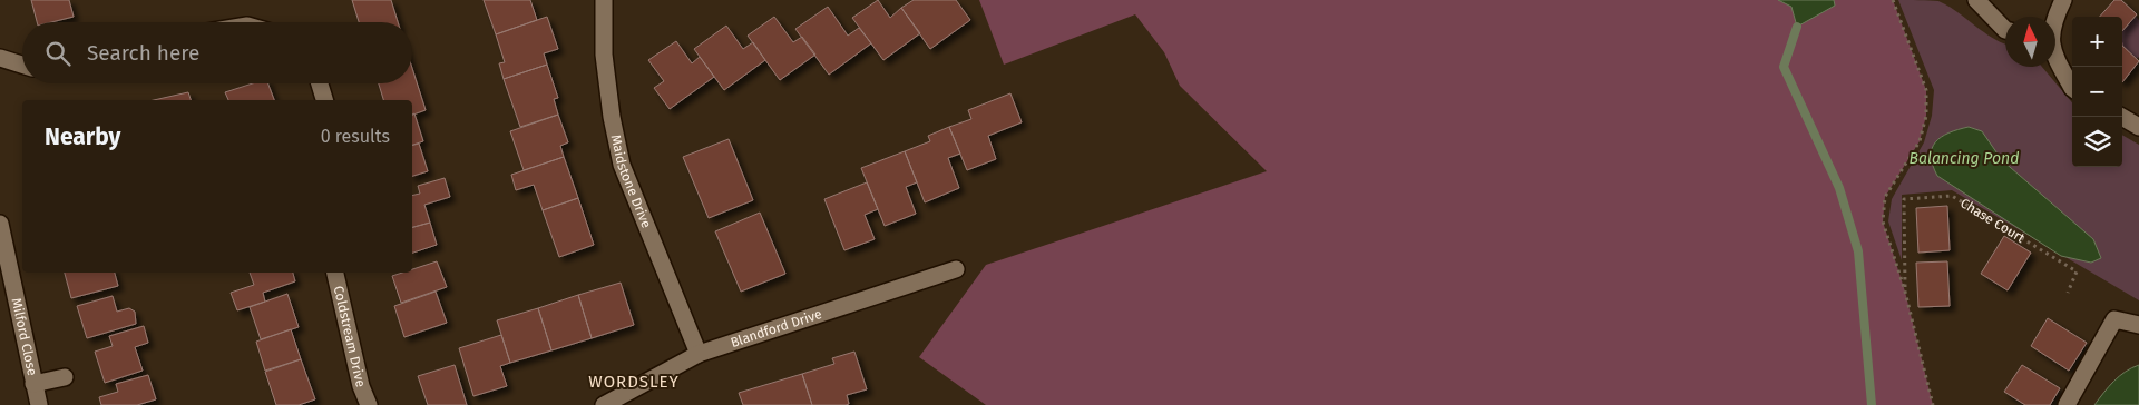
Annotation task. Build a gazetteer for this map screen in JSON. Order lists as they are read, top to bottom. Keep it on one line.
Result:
{"streets":{"street":["Maidstone Drive","Blandford Drive","Milford Close","Coldstream Drive"],"path":["Chase Court"]},"crossings":[["Maidstone Drive","Blandford Drive"]],"districts":["WORDSLEY"],"water":["Balancing Pond"],"north":"top","page":{"map_buttons":["+","−"],"search":"Search here","heading":["Nearby","0 results"]}}
